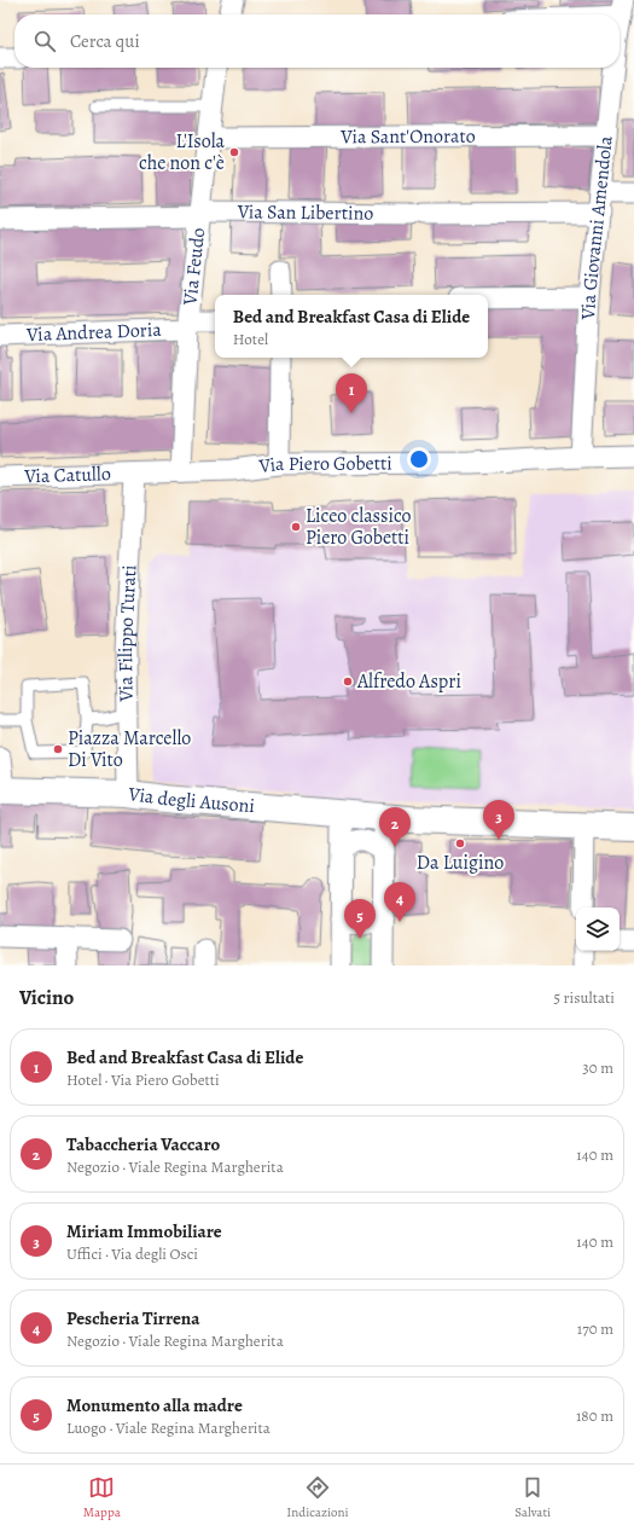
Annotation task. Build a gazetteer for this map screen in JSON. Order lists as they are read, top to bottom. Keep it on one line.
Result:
{"streets":{"street":["Via Sant'Onorato","Via San Libertino","Via Giovanni Amendola","Via Feudo","Via Andrea Doria","Via Piero Gobetti","Via Catullo","Via Filippo Turati","Via degli Ausoni"]},"crossings":[["Via Sant'Onorato","Via Giovanni Amendola"],["Via Sant'Onorato","Via Feudo"],["Via San Libertino","Via Giovanni Amendola"],["Via San Libertino","Via Feudo"],["Via Giovanni Amendola","Via Piero Gobetti"],["Via Feudo","Via Andrea Doria"],["Via Feudo","Via Piero Gobetti"],["Via Piero Gobetti","Via Catullo"],["Via Piero Gobetti","Via Filippo Turati"],["Via Catullo","Via Filippo Turati"],["Via Filippo Turati","Via degli Ausoni"]],"places":["L'Isola che non c'è","Liceo classico Piero Gobetti","Alfredo Aspri","Piazza Marcello Di Vito","Da Luigino"],"page":{"search":"Cerca qui","popup":["Bed and Breakfast Casa di Elide","Hotel"],"pins":["1","3","2","4","5"],"heading":["Vicino","5 risultati"],"list":[{"mark":"1","name":"Bed and Breakfast Casa di Elide","note":"Hotel · Via Piero Gobetti","value":"30 m"},{"mark":"2","name":"Tabaccheria Vaccaro","note":"Negozio · Viale Regina Margherita","value":"140 m"},{"mark":"3","name":"Miriam Immobiliare","note":"Uffici · Via degli Osci","value":"140 m"},{"mark":"4","name":"Pescheria Tirrena","note":"Negozio · Viale Regina Margherita","value":"170 m"},{"mark":"5","name":"Monumento alla madre","note":"Luogo · Viale Regina Margherita","value":"180 m"}],"nav":["Mappa","Indicazioni","Salvati"]}}
